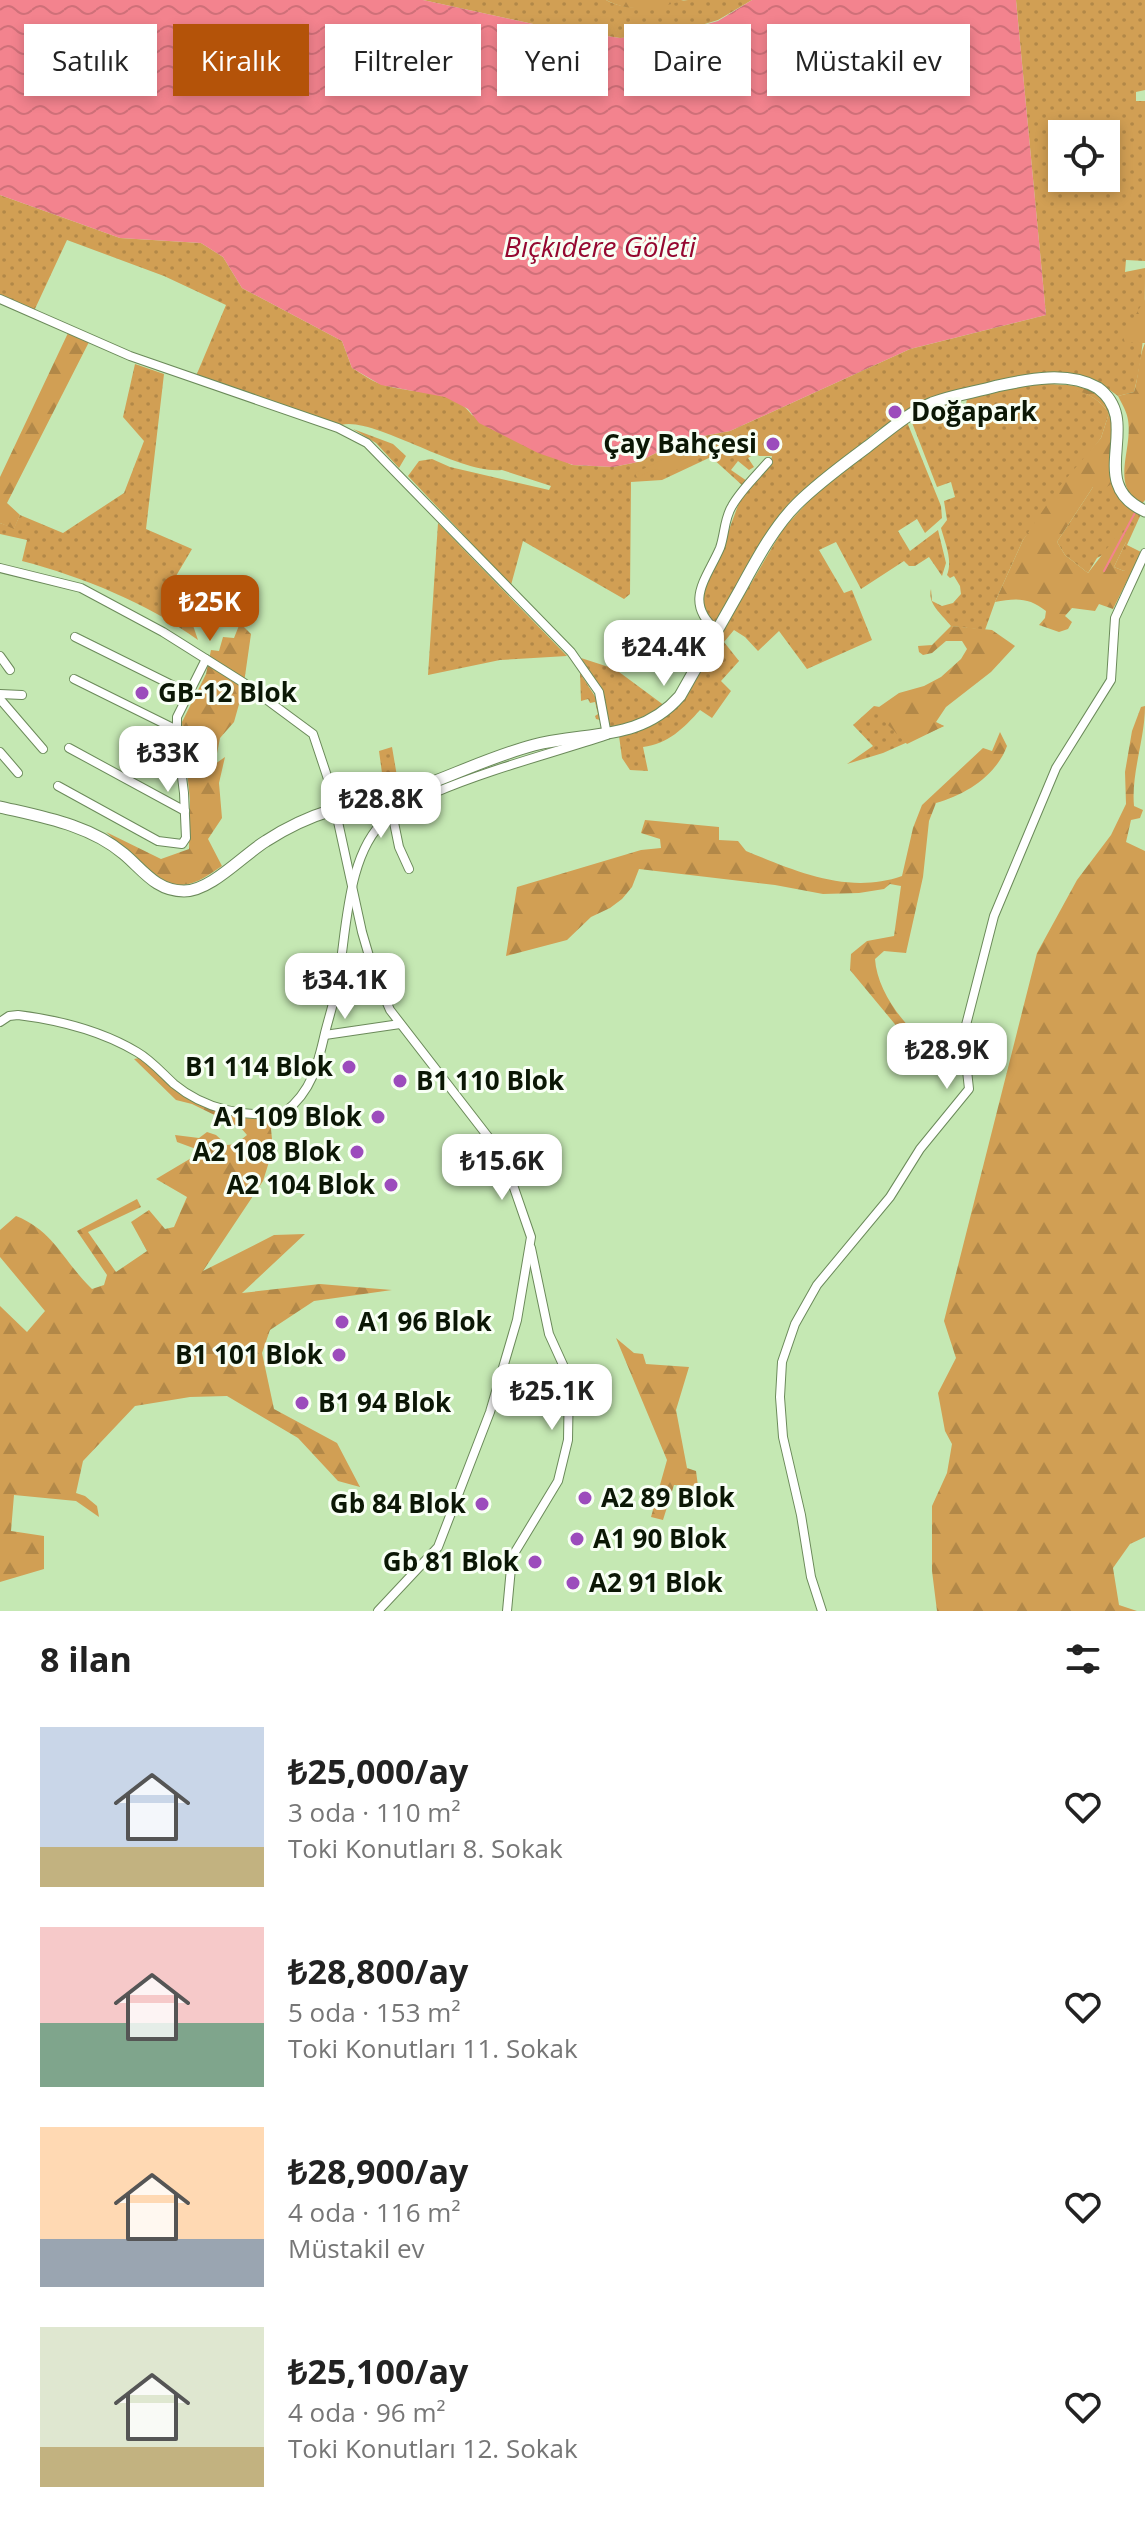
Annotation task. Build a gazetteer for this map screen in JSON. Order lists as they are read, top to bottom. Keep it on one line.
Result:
{"water":["Bıçkıdere Göleti"],"places":["Doğapark","Çay Bahçesi","GB-12 Blok","B1 114 Blok","B1 110 Blok","A1 109 Blok","A2 108 Blok","A2 104 Blok","A1 96 Blok","B1 101 Blok","B1 94 Blok","A2 89 Blok","Gb 84 Blok","A1 90 Blok","Gb 81 Blok","A2 91 Blok"],"page":{"chip":["Satılık","Kiralık","Filtreler","Yeni","Daire","Müstakil ev"],"price":["₺25K","₺24.4K","₺33K","₺28.8K","₺34.1K","₺28.9K","₺15.6K","₺25.1K"],"heading":"8 ilan","list":[{"name":"₺25,000/ay","note":"3 oda · 110 m² · Toki Konutları 8. Sokak"},{"name":"₺28,800/ay","note":"5 oda · 153 m² · Toki Konutları 11. Sokak"},{"name":"₺28,900/ay","note":"4 oda · 116 m² · Müstakil ev"},{"name":"₺25,100/ay","note":"4 oda · 96 m² · Toki Konutları 12. Sokak"}]}}
